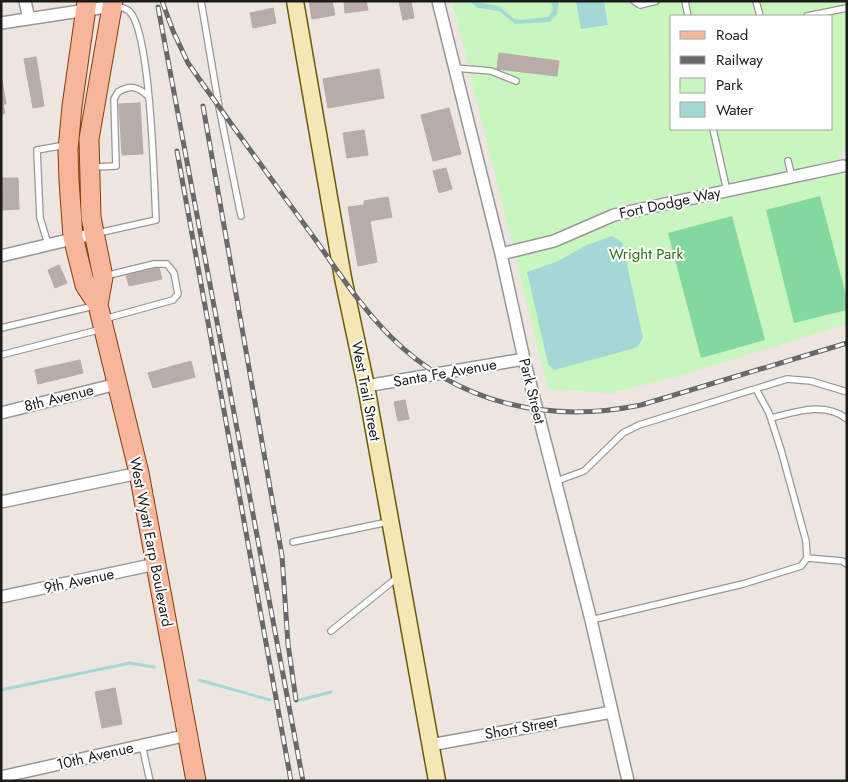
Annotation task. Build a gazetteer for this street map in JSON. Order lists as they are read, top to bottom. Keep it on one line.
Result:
{"streets":{"main road":["West Trail Street","West Wyatt Earp Boulevard"],"street":["Fort Dodge Way","Santa Fe Avenue","Park Street","8th Avenue","9th Avenue","Short Street","10th Avenue"]},"crossings":[["Fort Dodge Way","Park Street"],["Santa Fe Avenue","West Trail Street"],["Santa Fe Avenue","Park Street"],["West Trail Street","Short Street"],["Park Street","Short Street"],["8th Avenue","West Wyatt Earp Boulevard"],["West Wyatt Earp Boulevard","9th Avenue"],["West Wyatt Earp Boulevard","10th Avenue"]],"parks":["Wright Park"],"legend":["Road","Railway","Park","Water"]}
